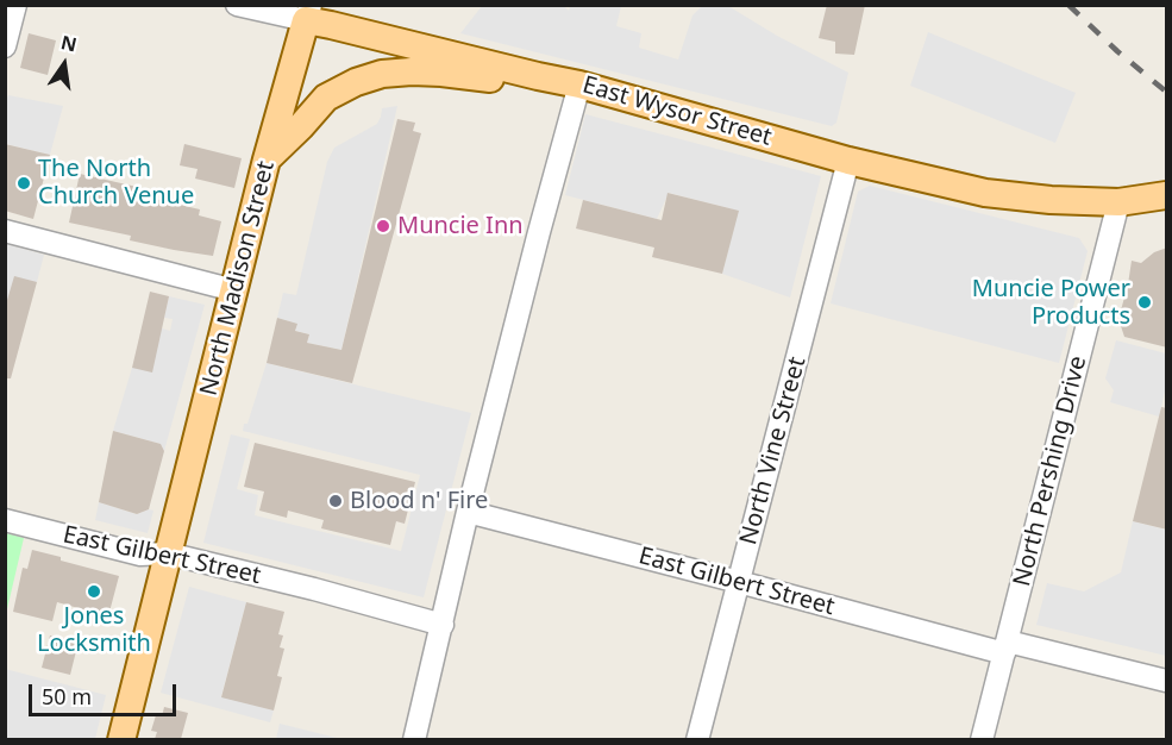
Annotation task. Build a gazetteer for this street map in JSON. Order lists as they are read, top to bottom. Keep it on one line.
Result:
{"streets":{"main road":["East Wysor Street","North Madison Street"],"street":["North Vine Street","North Pershing Drive","East Gilbert Street"]},"crossings":[["East Wysor Street","North Madison Street"],["East Wysor Street","North Vine Street"],["East Wysor Street","North Pershing Drive"],["North Madison Street","East Gilbert Street"],["North Vine Street","East Gilbert Street"],["North Pershing Drive","East Gilbert Street"]],"places":["The North Church Venue","Muncie Inn","Muncie Power Products","Blood n' Fire","Jones Locksmith"],"scale_bar":"50 m","north":"top"}
